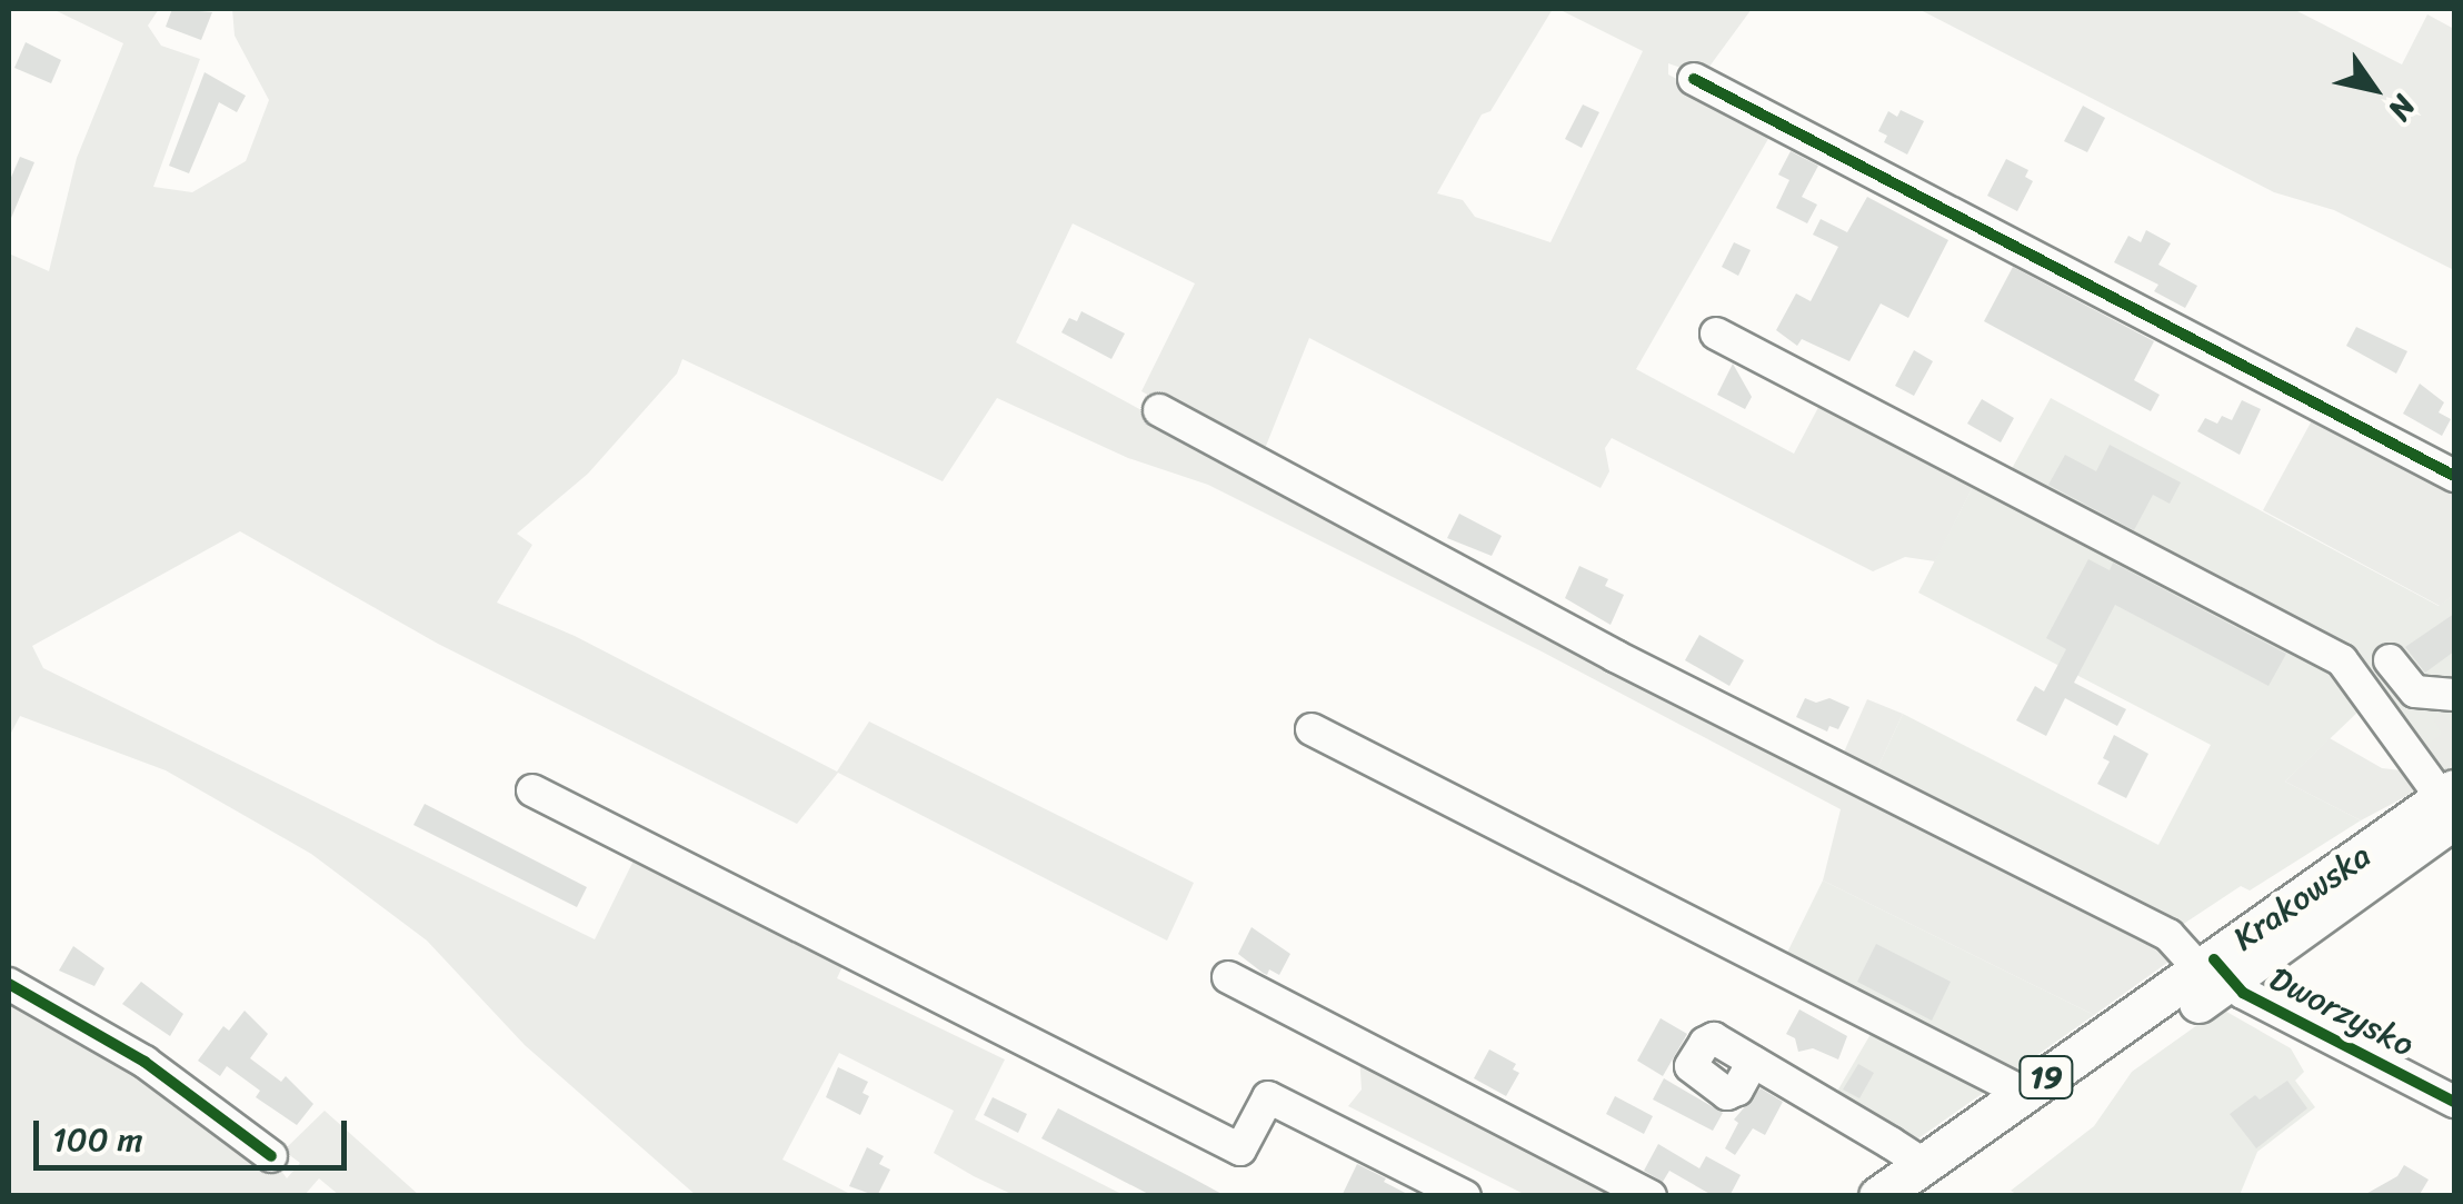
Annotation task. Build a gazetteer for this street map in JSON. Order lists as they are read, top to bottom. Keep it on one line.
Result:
{"streets":{"main road":["Krakowska","19"],"street":["Dworzysko"]},"crossings":[["Krakowska","Dworzysko"]],"scale_bar":"100 m","north":"bottom right"}
